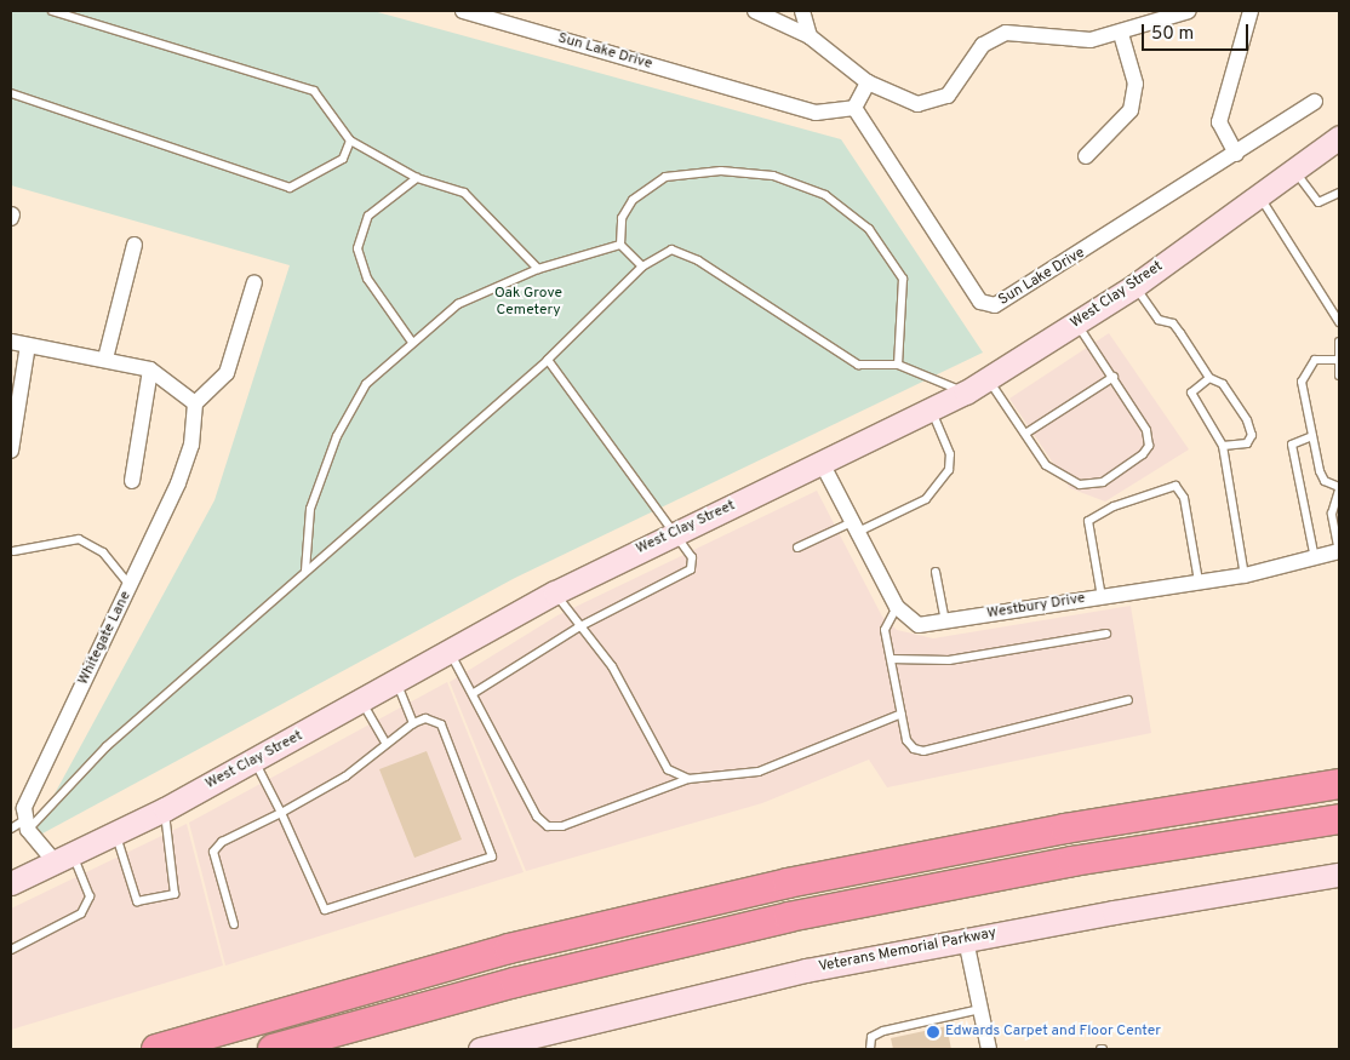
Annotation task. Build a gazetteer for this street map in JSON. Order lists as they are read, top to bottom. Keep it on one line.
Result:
{"streets":{"main road":["West Clay Street","Veterans Memorial Parkway"],"street":["Sun Lake Drive","Westbury Drive","Whitegate Lane"]},"crossings":[["West Clay Street","Westbury Drive"]],"parks":["Oak Grove Cemetery"],"places":["Edwards Carpet and Floor Center"],"scale_bar":"50 m"}
